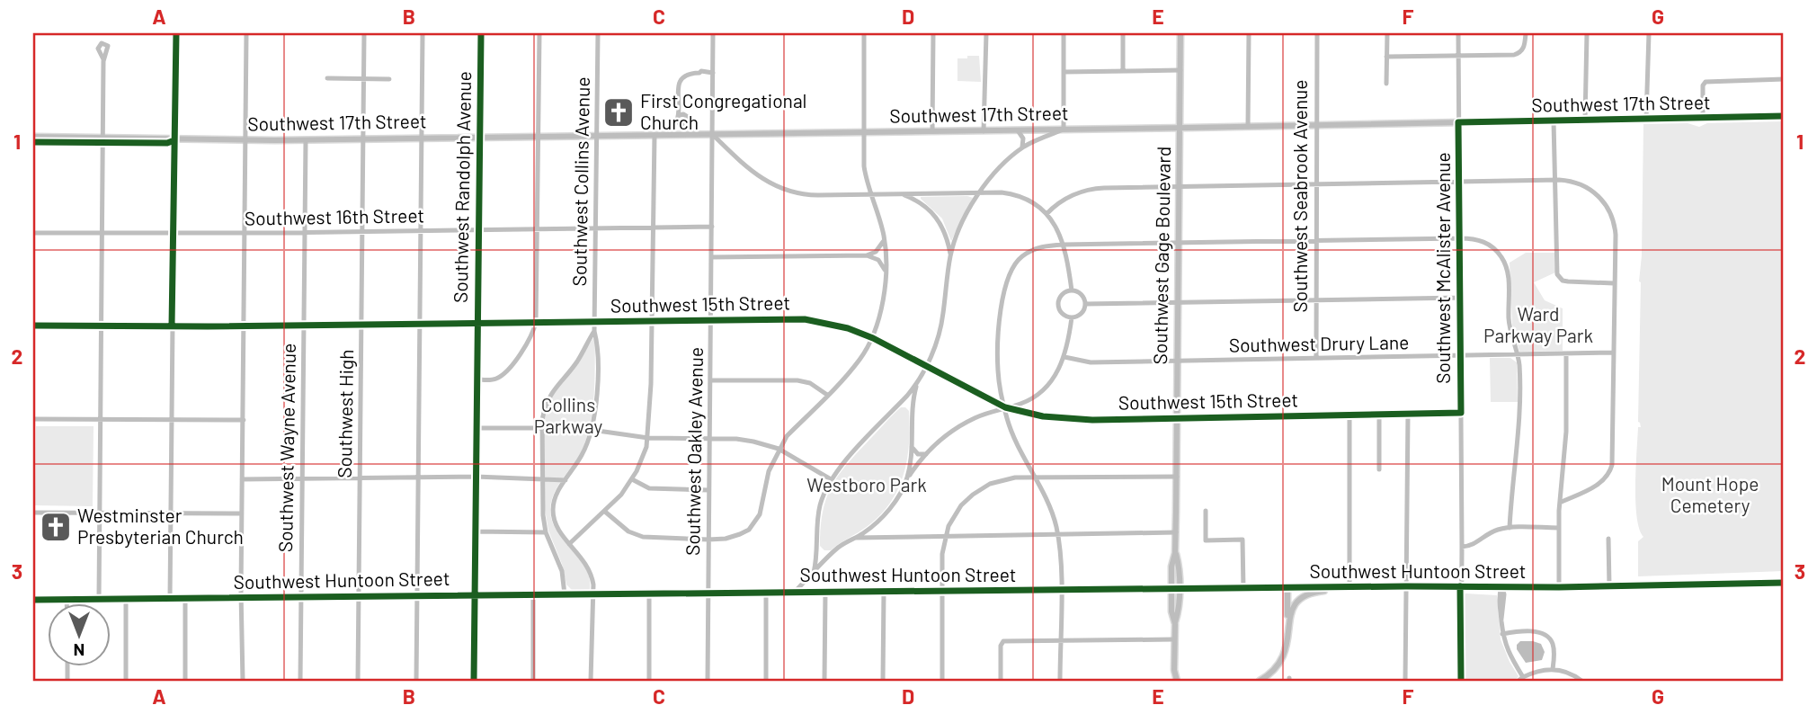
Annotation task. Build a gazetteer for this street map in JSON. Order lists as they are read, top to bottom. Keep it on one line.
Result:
{"streets":{"main road":["Southwest 17th Street","Southwest Gage Boulevard","Southwest Huntoon Street"],"street":["Southwest Collins Avenue","Southwest Randolph Avenue","Southwest Seabrook Avenue","Southwest 16th Street","Southwest McAlister Avenue","Southwest 15th Street","Southwest Drury Lane","Southwest High","Southwest Wayne Avenue","Southwest Oakley Avenue"]},"crossings":[["Southwest 17th Street","Southwest Collins Avenue"],["Southwest 17th Street","Southwest Randolph Avenue"],["Southwest 17th Street","Southwest Seabrook Avenue"],["Southwest 17th Street","Southwest Gage Boulevard"],["Southwest 17th Street","Southwest McAlister Avenue"],["Southwest 17th Street","Southwest High"],["Southwest 17th Street","Southwest Wayne Avenue"],["Southwest 17th Street","Southwest Oakley Avenue"],["Southwest Collins Avenue","Southwest 16th Street"],["Southwest Collins Avenue","Southwest 15th Street"],["Southwest Collins Avenue","Southwest Huntoon Street"],["Southwest Randolph Avenue","Southwest 16th Street"],["Southwest Randolph Avenue","Southwest 15th Street"],["Southwest Randolph Avenue","Southwest Huntoon Street"],["Southwest Seabrook Avenue","Southwest Drury Lane"],["Southwest 16th Street","Southwest High"],["Southwest 16th Street","Southwest Wayne Avenue"],["Southwest 16th Street","Southwest Oakley Avenue"],["Southwest Gage Boulevard","Southwest 15th Street"],["Southwest Gage Boulevard","Southwest Drury Lane"],["Southwest Gage Boulevard","Southwest Huntoon Street"],["Southwest McAlister Avenue","Southwest 15th Street"],["Southwest McAlister Avenue","Southwest Drury Lane"],["Southwest McAlister Avenue","Southwest Huntoon Street"],["Southwest 15th Street","Southwest High"],["Southwest 15th Street","Southwest Wayne Avenue"],["Southwest 15th Street","Southwest Oakley Avenue"],["Southwest High","Southwest Huntoon Street"],["Southwest Wayne Avenue","Southwest Huntoon Street"],["Southwest Oakley Avenue","Southwest Huntoon Street"]],"parks":["Ward Parkway Park","Collins Parkway","Mount Hope Cemetery","Westboro Park"],"places":{"church":["First Congregational Church","Westminster Presbyterian Church"]},"north":"bottom","grid":{"columns":["A","B","C","D","E","F","G"],"rows":["1","2","3"]}}
